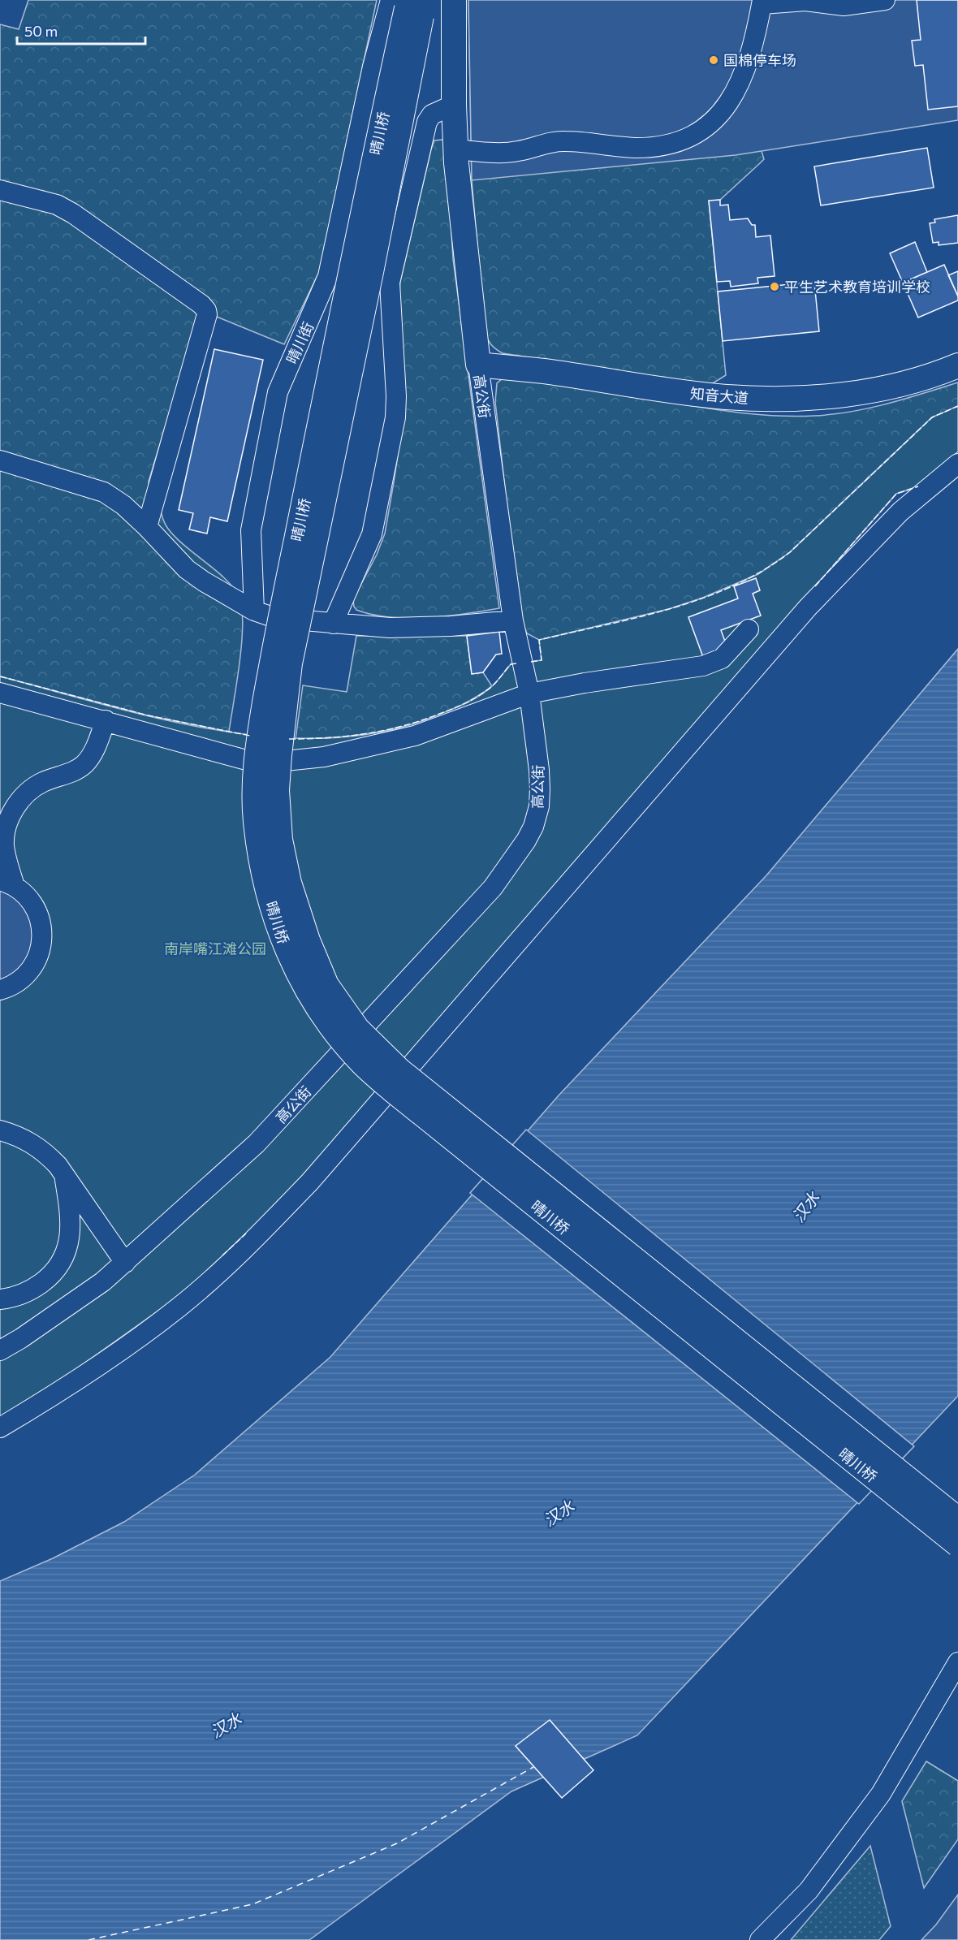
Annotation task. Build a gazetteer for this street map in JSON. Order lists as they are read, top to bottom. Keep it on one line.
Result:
{"streets":{"main road":["晴川桥","知音大道","高公街"],"street":["晴川街"]},"crossings":[["晴川桥","晴川街"],["知音大道","高公街"]],"water":["汉水"],"parks":["南岸嘴江滩公园"],"places":["国棉停车场","平生艺术教育培训学校"],"scale_bar":"50 m"}
